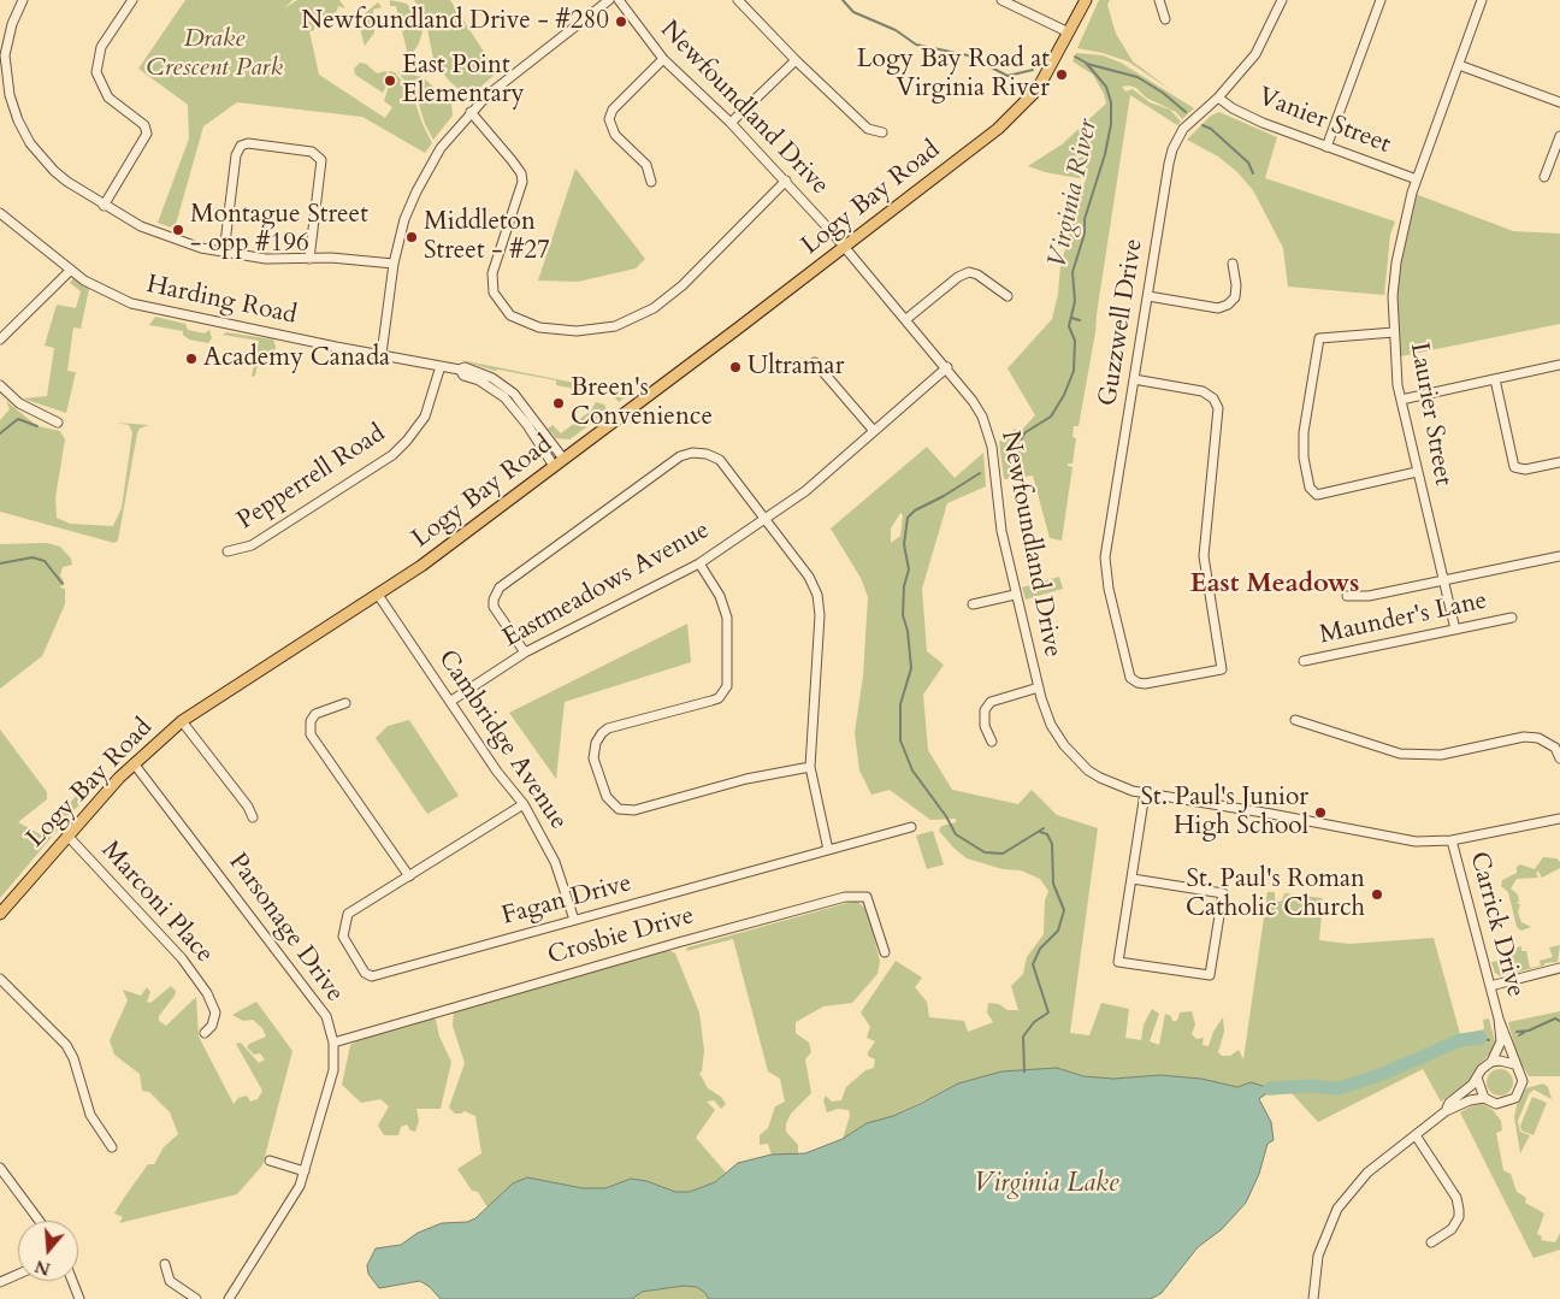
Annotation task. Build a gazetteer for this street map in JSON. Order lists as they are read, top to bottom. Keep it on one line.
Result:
{"streets":{"main road":["Logy Bay Road"],"street":["Newfoundland Drive","Vanier Street","Harding Road","Guzzwell Drive","Laurier Street","Pepperrell Road","Eastmeadows Avenue","Maunder's Lane","Cambridge Avenue","Fagan Drive","Marconi Place","Carrick Drive","Parsonage Drive","Crosbie Drive"]},"crossings":[["Newfoundland Drive","Logy Bay Road"],["Newfoundland Drive","Eastmeadows Avenue"],["Newfoundland Drive","Carrick Drive"],["Vanier Street","Guzzwell Drive"],["Vanier Street","Laurier Street"],["Logy Bay Road","Harding Road"],["Logy Bay Road","Cambridge Avenue"],["Logy Bay Road","Marconi Place"],["Logy Bay Road","Parsonage Drive"],["Harding Road","Pepperrell Road"],["Laurier Street","Maunder's Lane"],["Eastmeadows Avenue","Cambridge Avenue"],["Cambridge Avenue","Fagan Drive"],["Parsonage Drive","Crosbie Drive"]],"districts":["East Meadows"],"water":["Virginia River","Virginia Lake"],"parks":["Drake Crescent Park"],"places":["Newfoundland Drive - #280","Logy Bay Road at Virginia River","East Point Elementary","Montague Street - opp #196","Middleton Street - #27","Academy Canada","Ultramar","Breen's Convenience","St. Paul's Junior High School","St. Paul's Roman Catholic Church"],"north":"bottom"}
